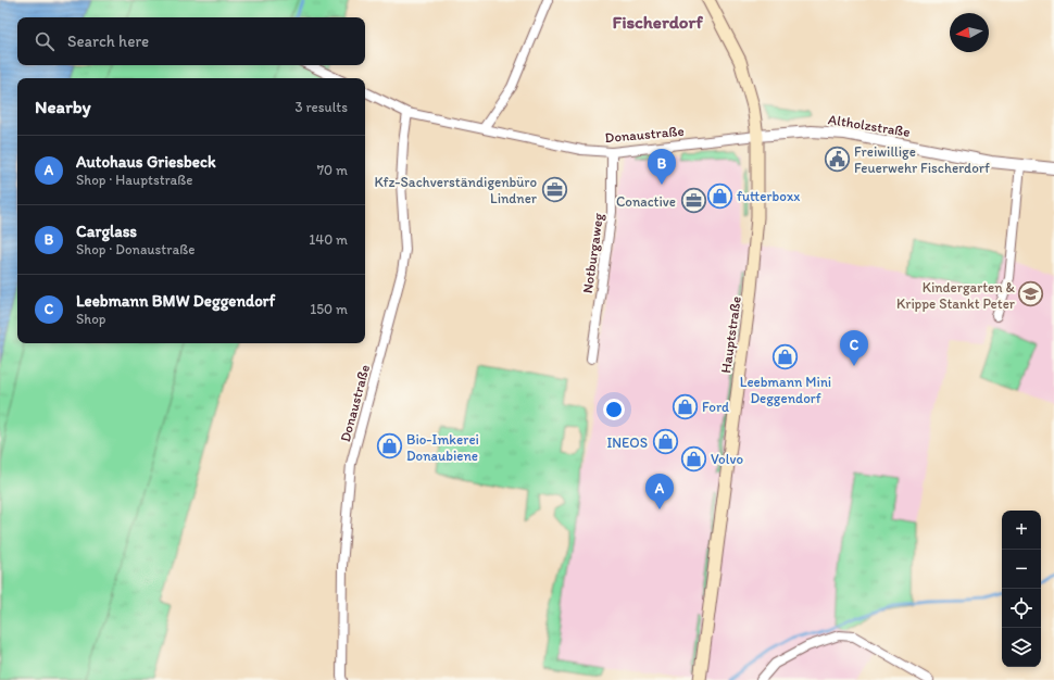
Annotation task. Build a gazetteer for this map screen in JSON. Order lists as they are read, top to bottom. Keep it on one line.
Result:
{"streets":{"main road":["Hauptstraße"],"street":["Altholzstraße","Donaustraße","Notburgaweg"]},"crossings":[["Altholzstraße","Donaustraße"],["Altholzstraße","Hauptstraße"],["Donaustraße","Notburgaweg"],["Donaustraße","Hauptstraße"]],"districts":["Fischerdorf"],"places":{"public building":["Freiwillige Feuerwehr Fischerdorf"],"office":["Kfz-Sachverständigenbüro Lindner","Conactive"],"shop":["futterboxx","Leebmann Mini Deggendorf","Ford","INEOS","Bio-Imkerei Donaubiene","Volvo"],"school or university":["Kindergarten & Krippe Stankt Peter"]},"north":"left","page":{"search":"Search here","heading":["Nearby","3 results"],"list":[{"mark":"A","name":"Autohaus Griesbeck","note":"Shop · Hauptstraße","value":"70 m"},{"mark":"B","name":"Carglass","note":"Shop · Donaustraße","value":"140 m"},{"mark":"C","name":"Leebmann BMW Deggendorf","note":"Shop","value":"150 m"}],"pins":["B","C","A"],"map_buttons":["+","−"]}}
